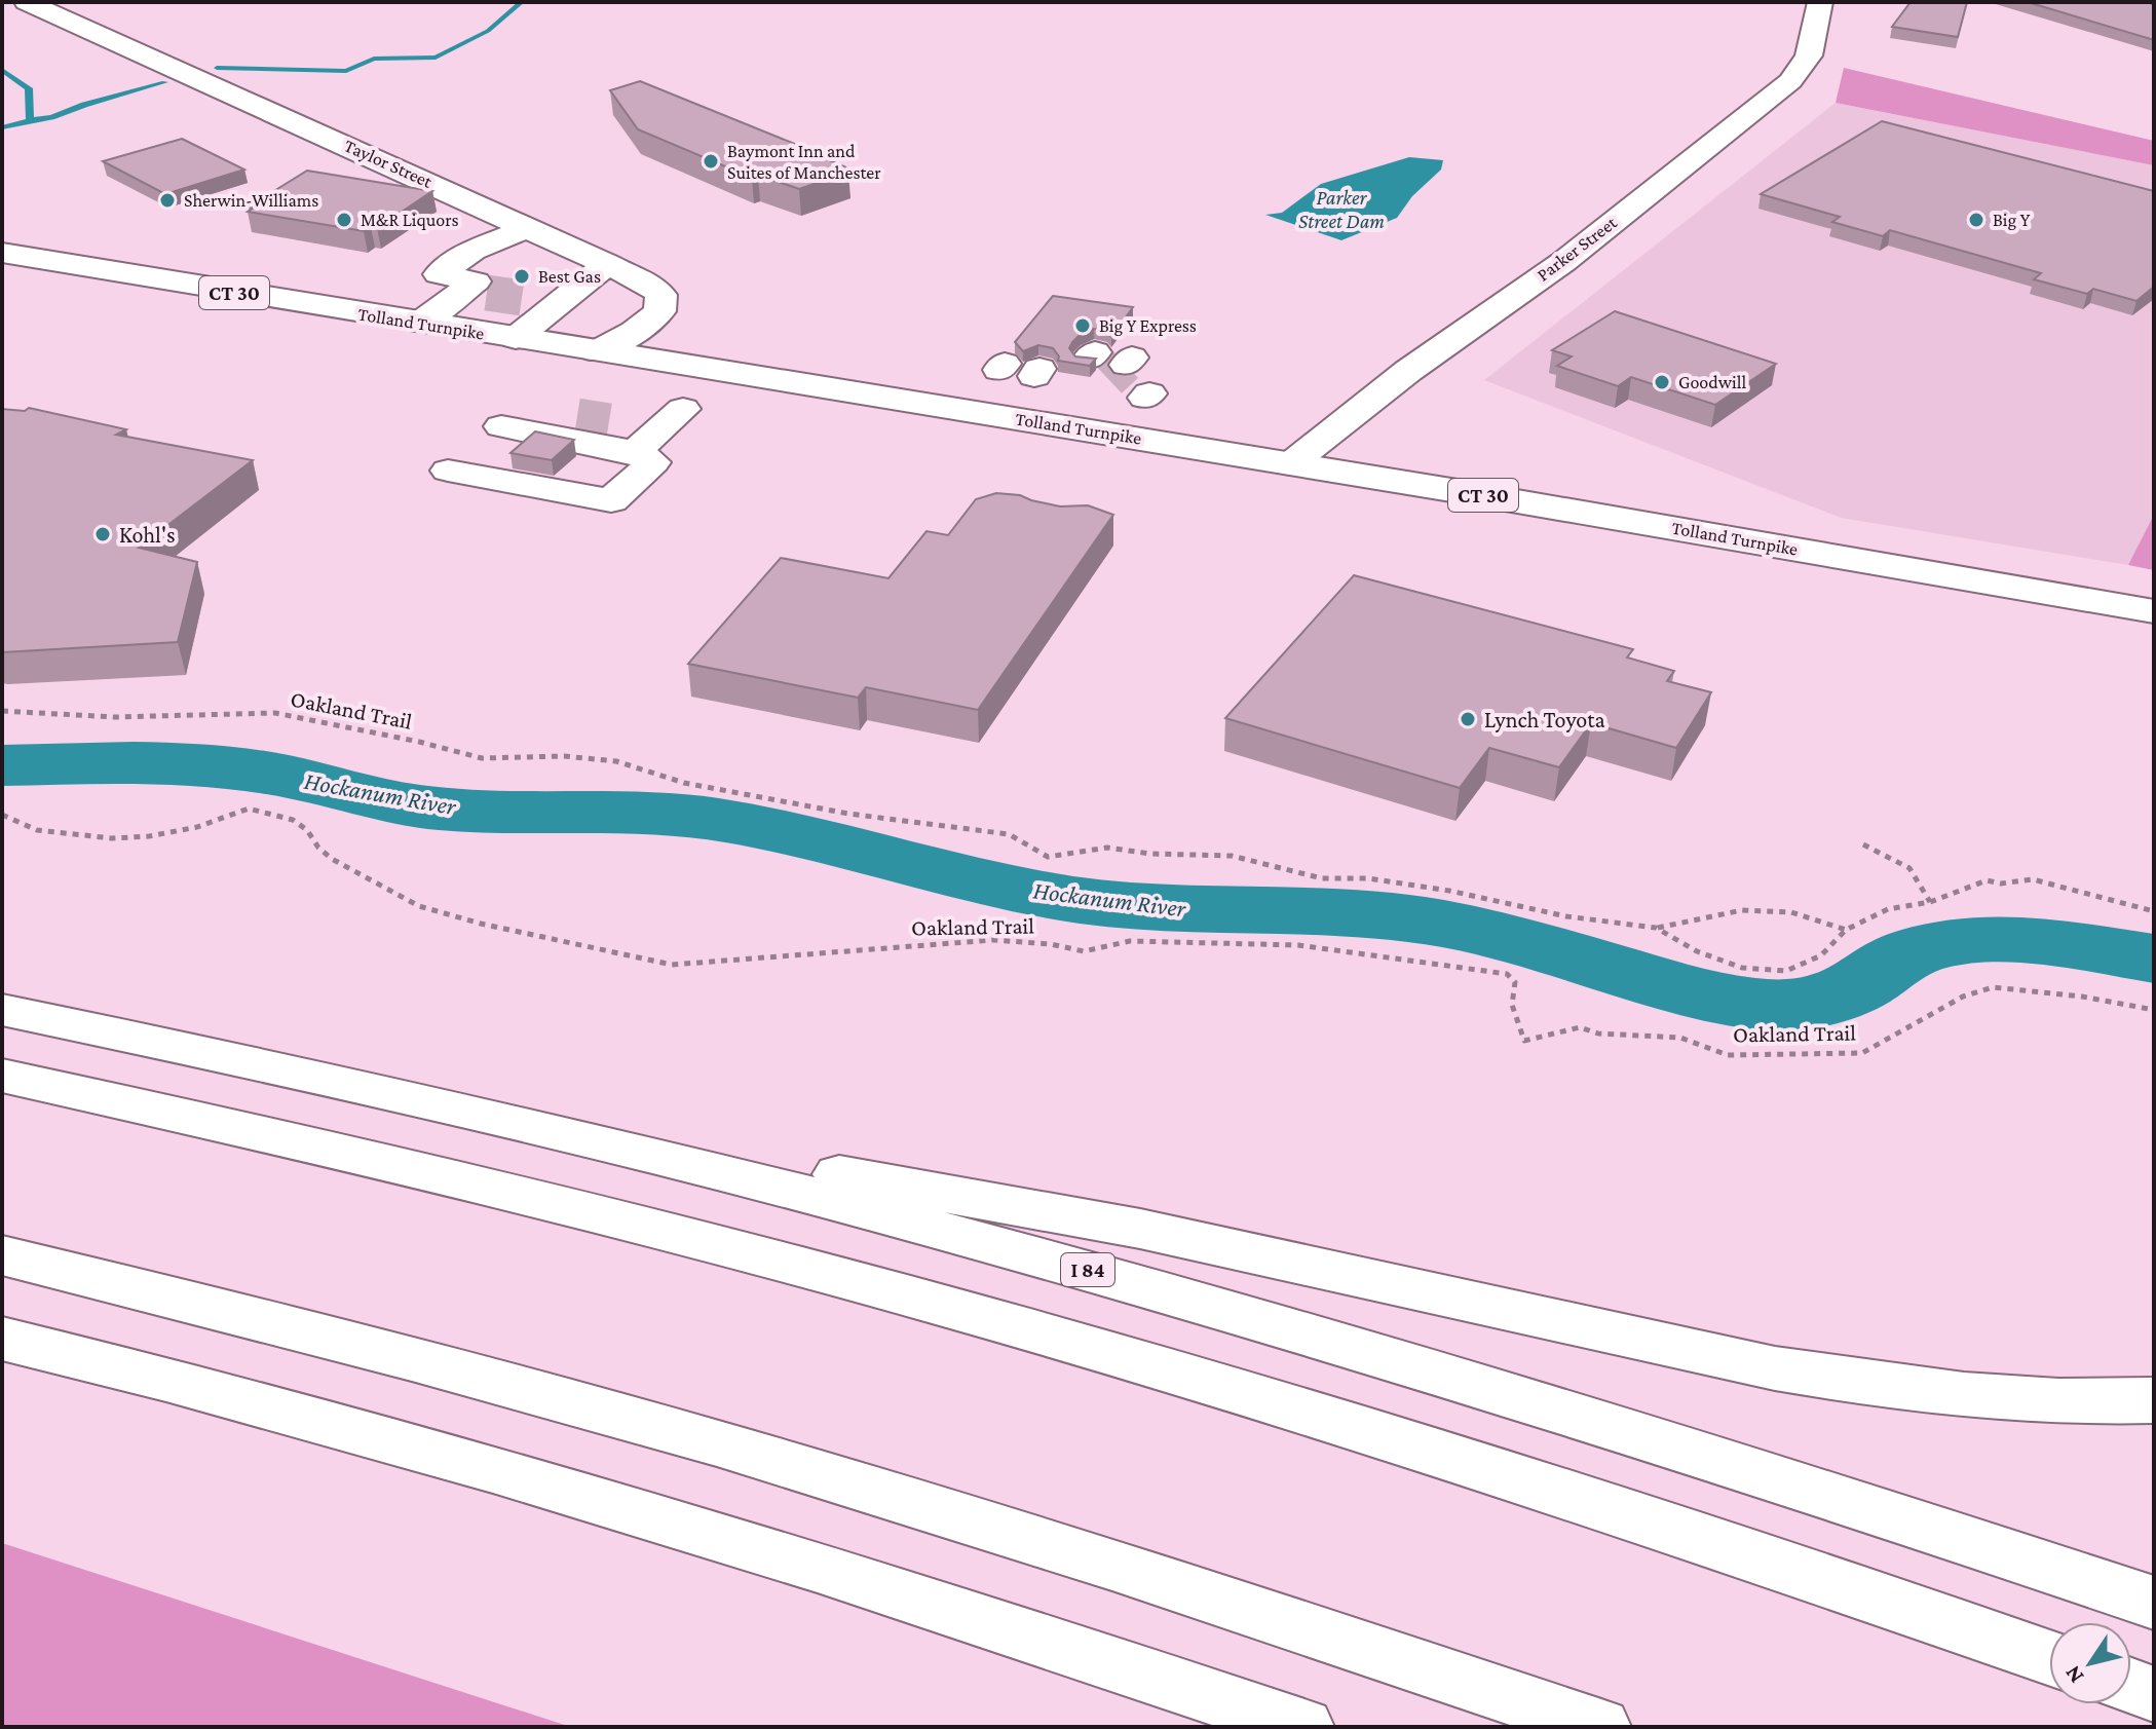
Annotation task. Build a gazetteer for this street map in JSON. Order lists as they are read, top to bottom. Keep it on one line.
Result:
{"streets":{"main road":["Taylor Street","Parker Street","CT 30","Tolland Turnpike","I 84"],"path":["Oakland Trail"]},"crossings":[["Taylor Street","Tolland Turnpike"],["Parker Street","Tolland Turnpike"]],"water":["Parker Street Dam","Hockanum River"],"places":["Baymont Inn and Suites of Manchester","Sherwin-Williams","M&R Liquors","Big Y","Best Gas","Big Y Express","Goodwill","Kohl's","Lynch Toyota"],"north":"bottom left"}
